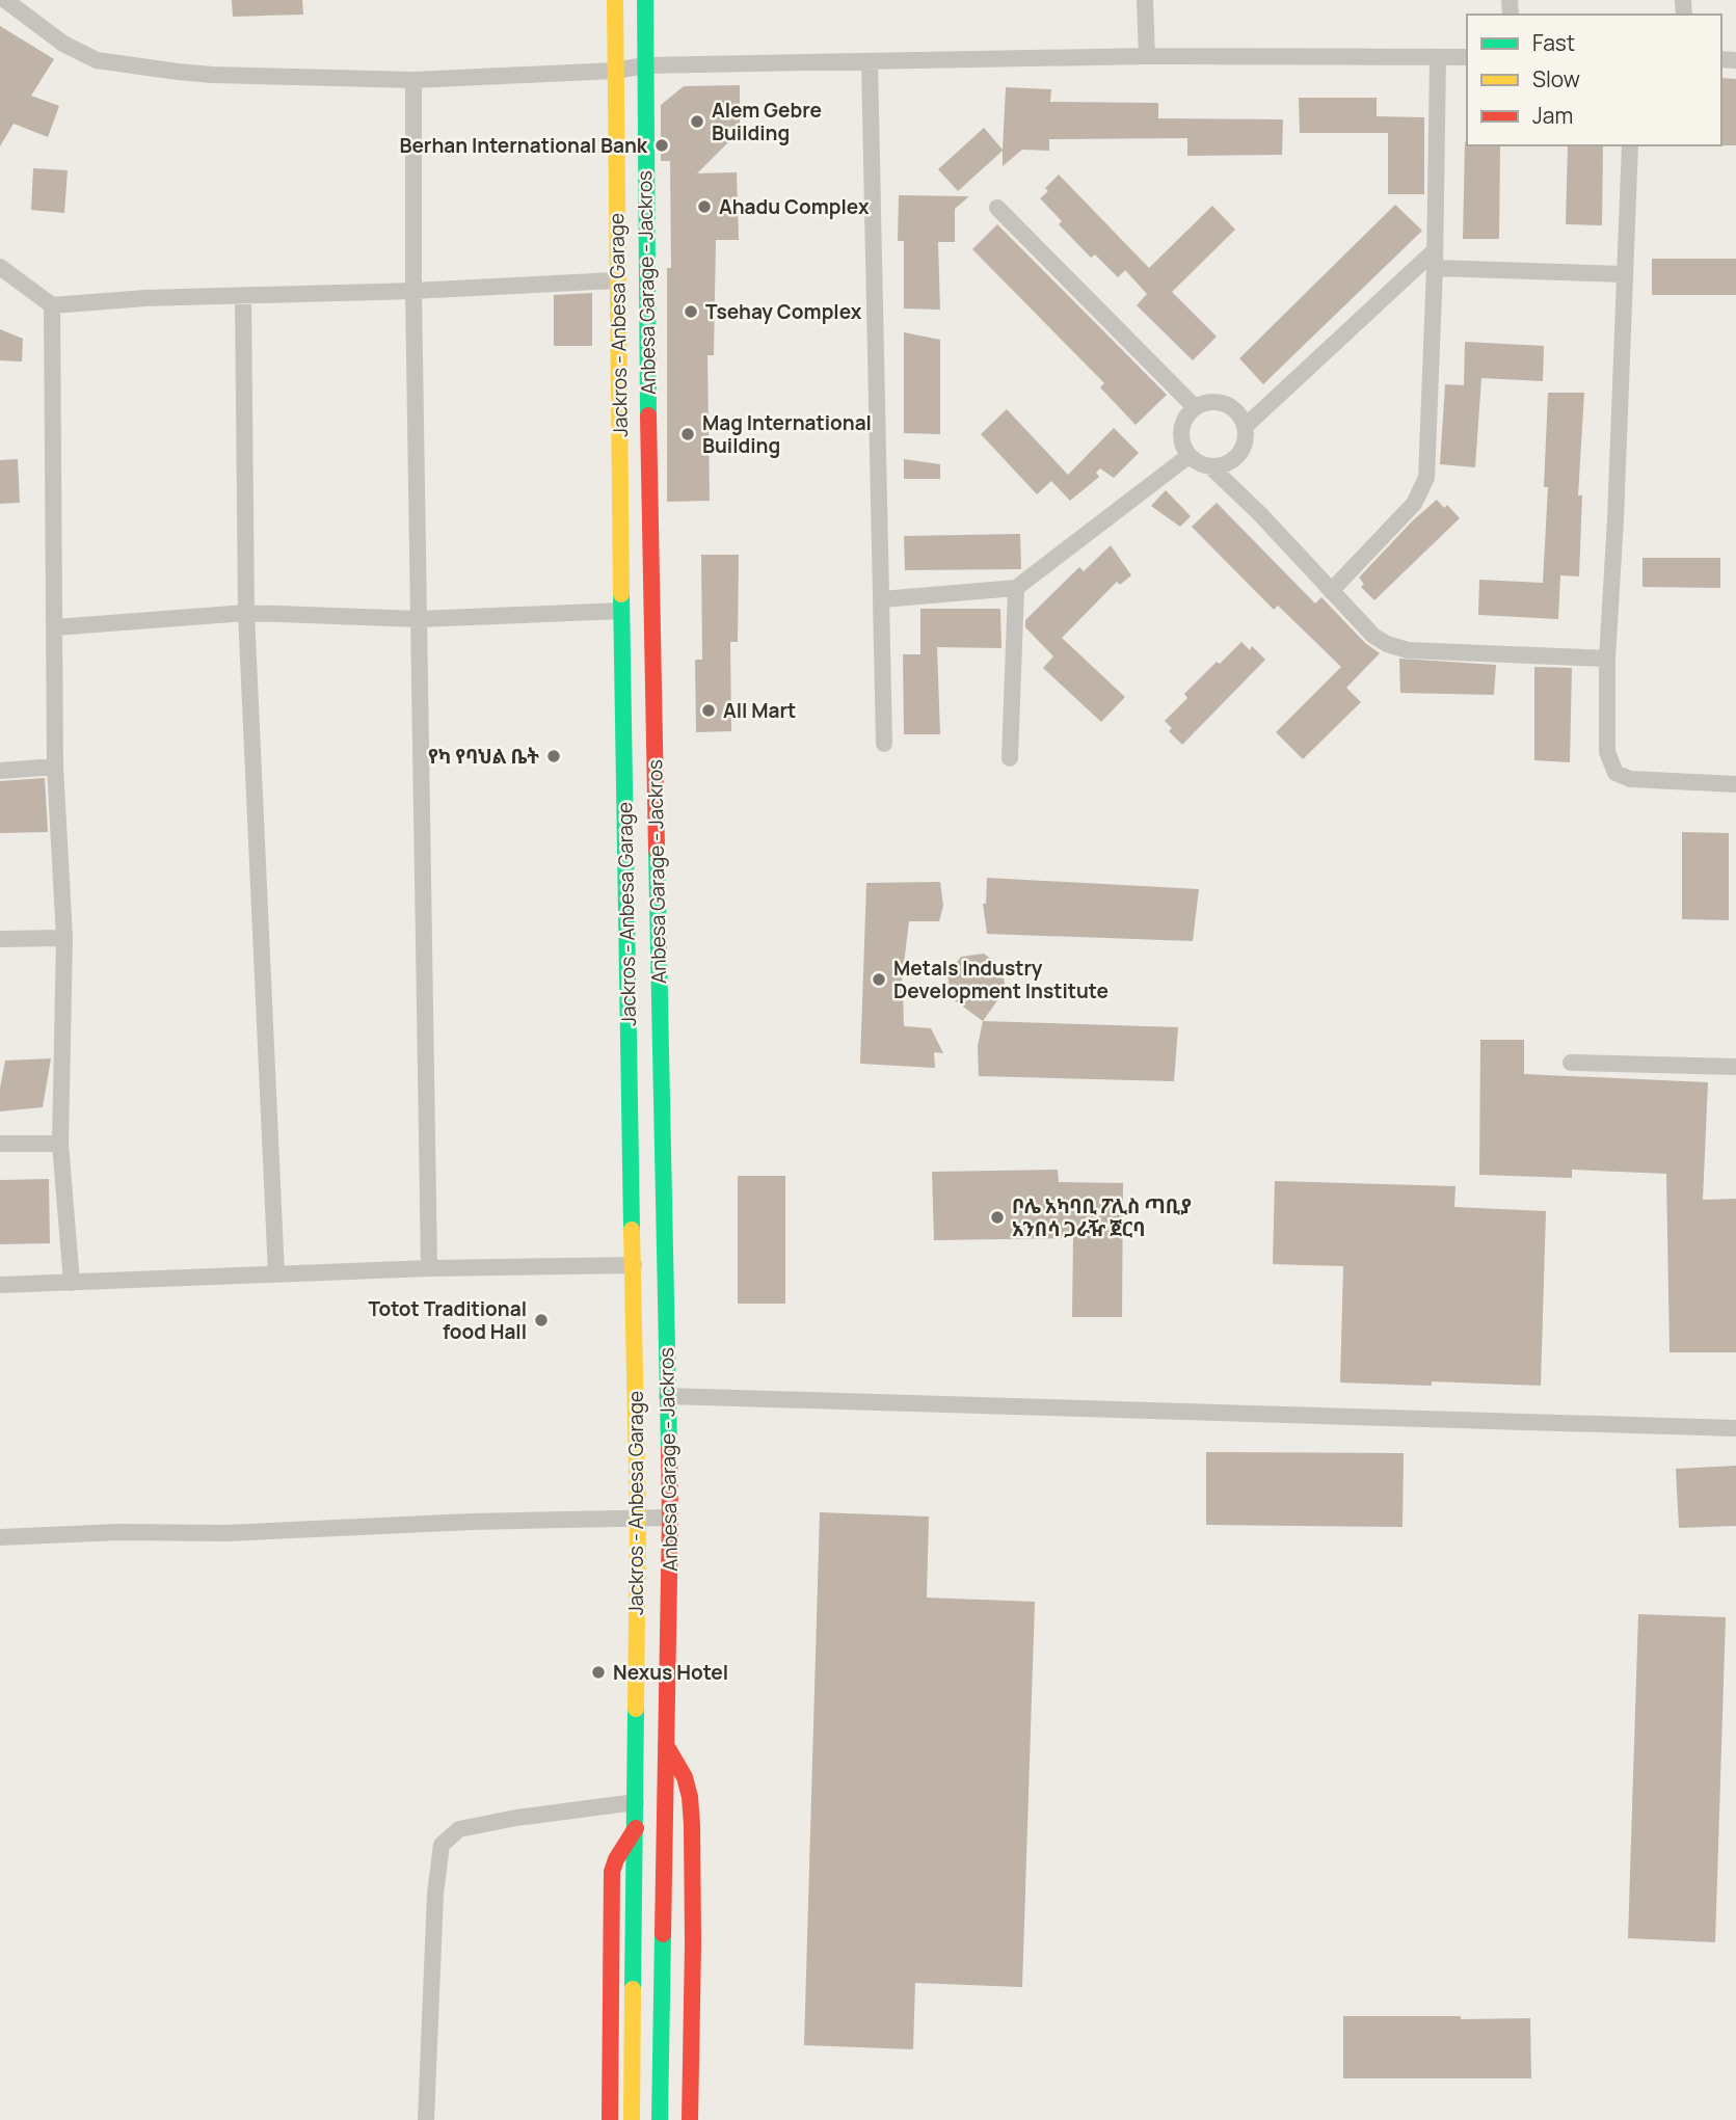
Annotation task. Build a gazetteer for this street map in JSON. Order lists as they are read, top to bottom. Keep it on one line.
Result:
{"streets":{"main road":["Anbesa Garage - Jackros","Jackros - Anbesa Garage"]},"places":["Alem Gebre Building","Berhan International Bank","Ahadu Complex","Tsehay Complex","Mag International Building","All Mart","የካ የባህል ቤት","Metals Industry Development Institute","ቦሌ አካባቢ ፖሊስ ጣቢያ አንበሳ ጋራዥ ጀርባ","Totot Traditional food Hall","Nexus Hotel"],"legend":["Fast","Slow","Jam"]}
